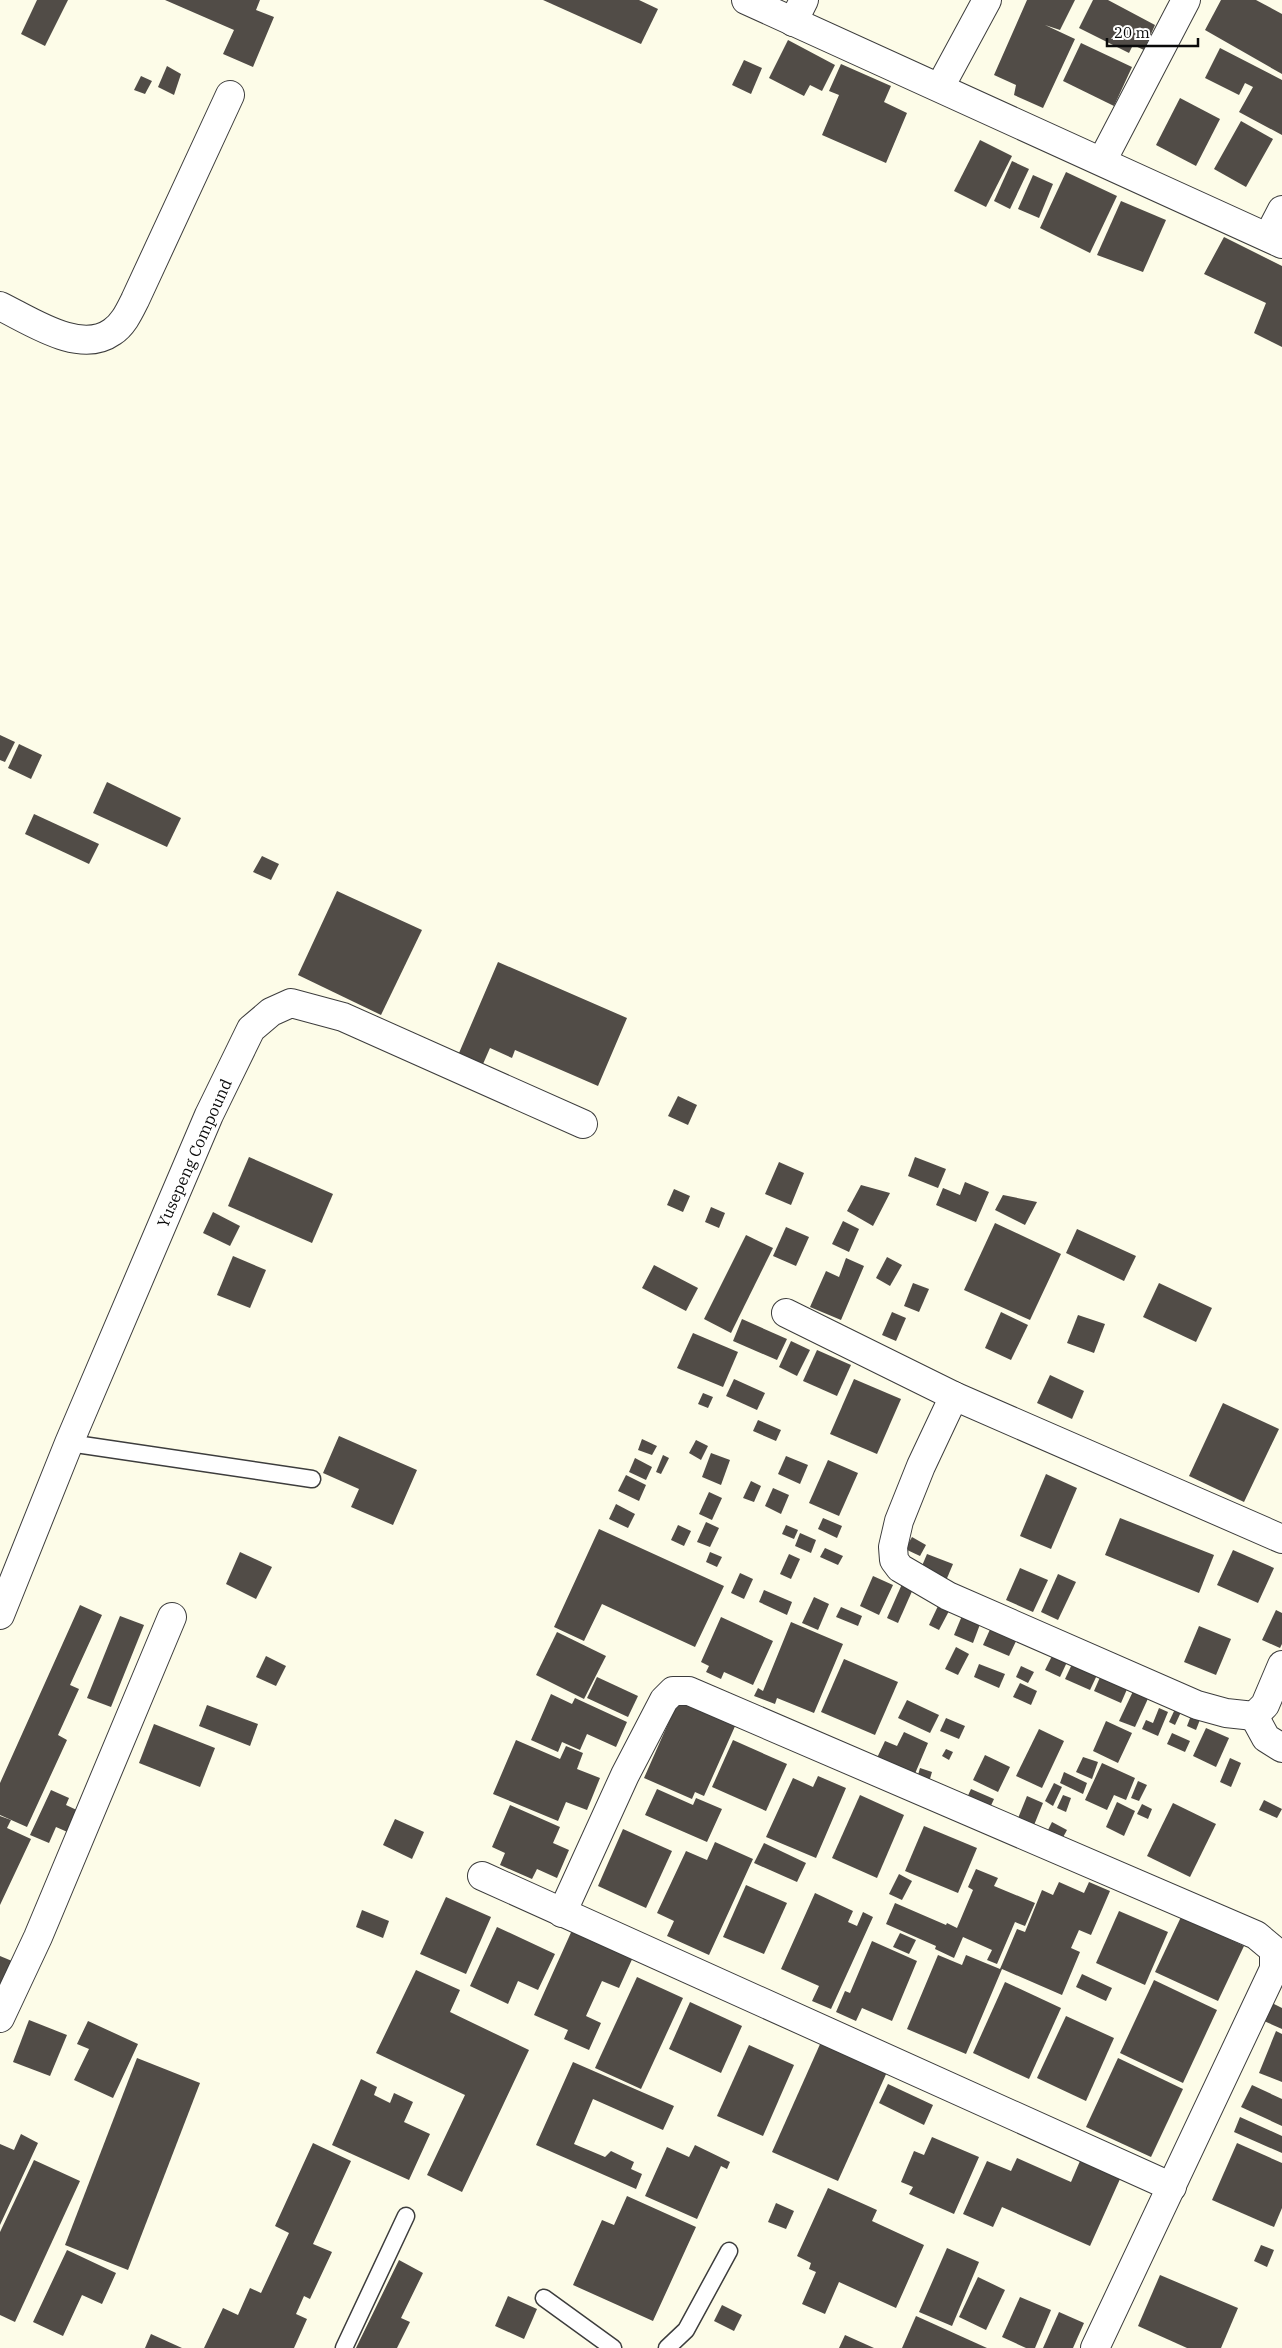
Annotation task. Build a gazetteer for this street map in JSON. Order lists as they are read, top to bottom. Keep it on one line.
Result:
{"streets":{"street":["Yusepeng Compound"]},"scale_bar":"20 m"}
